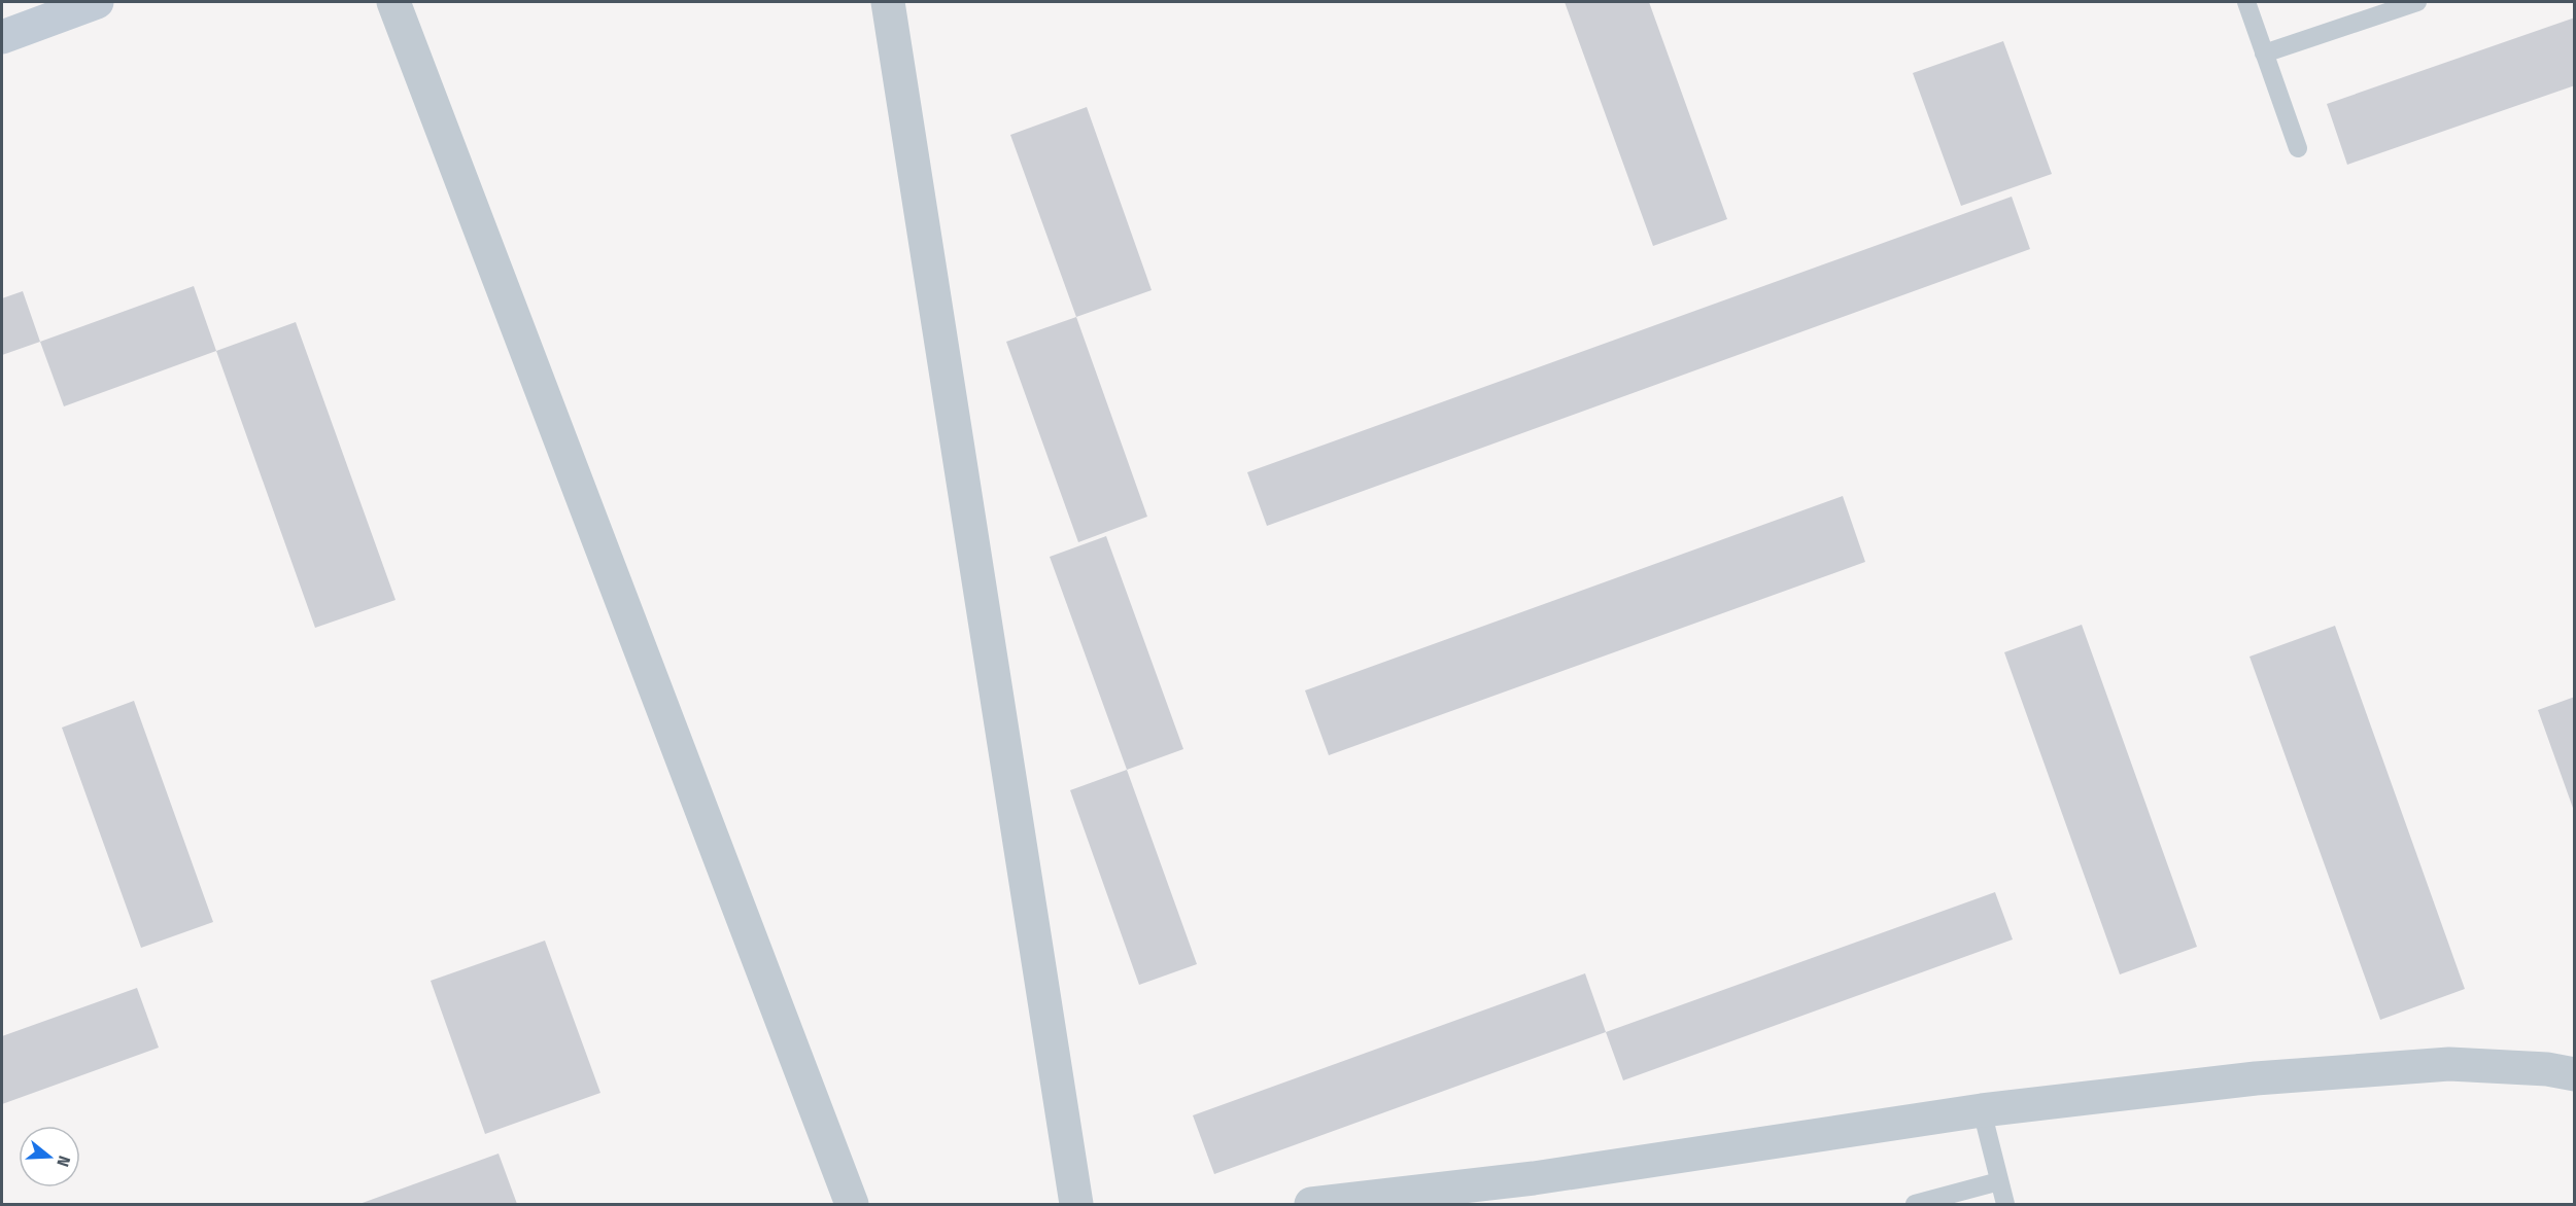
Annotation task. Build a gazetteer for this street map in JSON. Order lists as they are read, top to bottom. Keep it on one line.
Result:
{"north":"right"}
